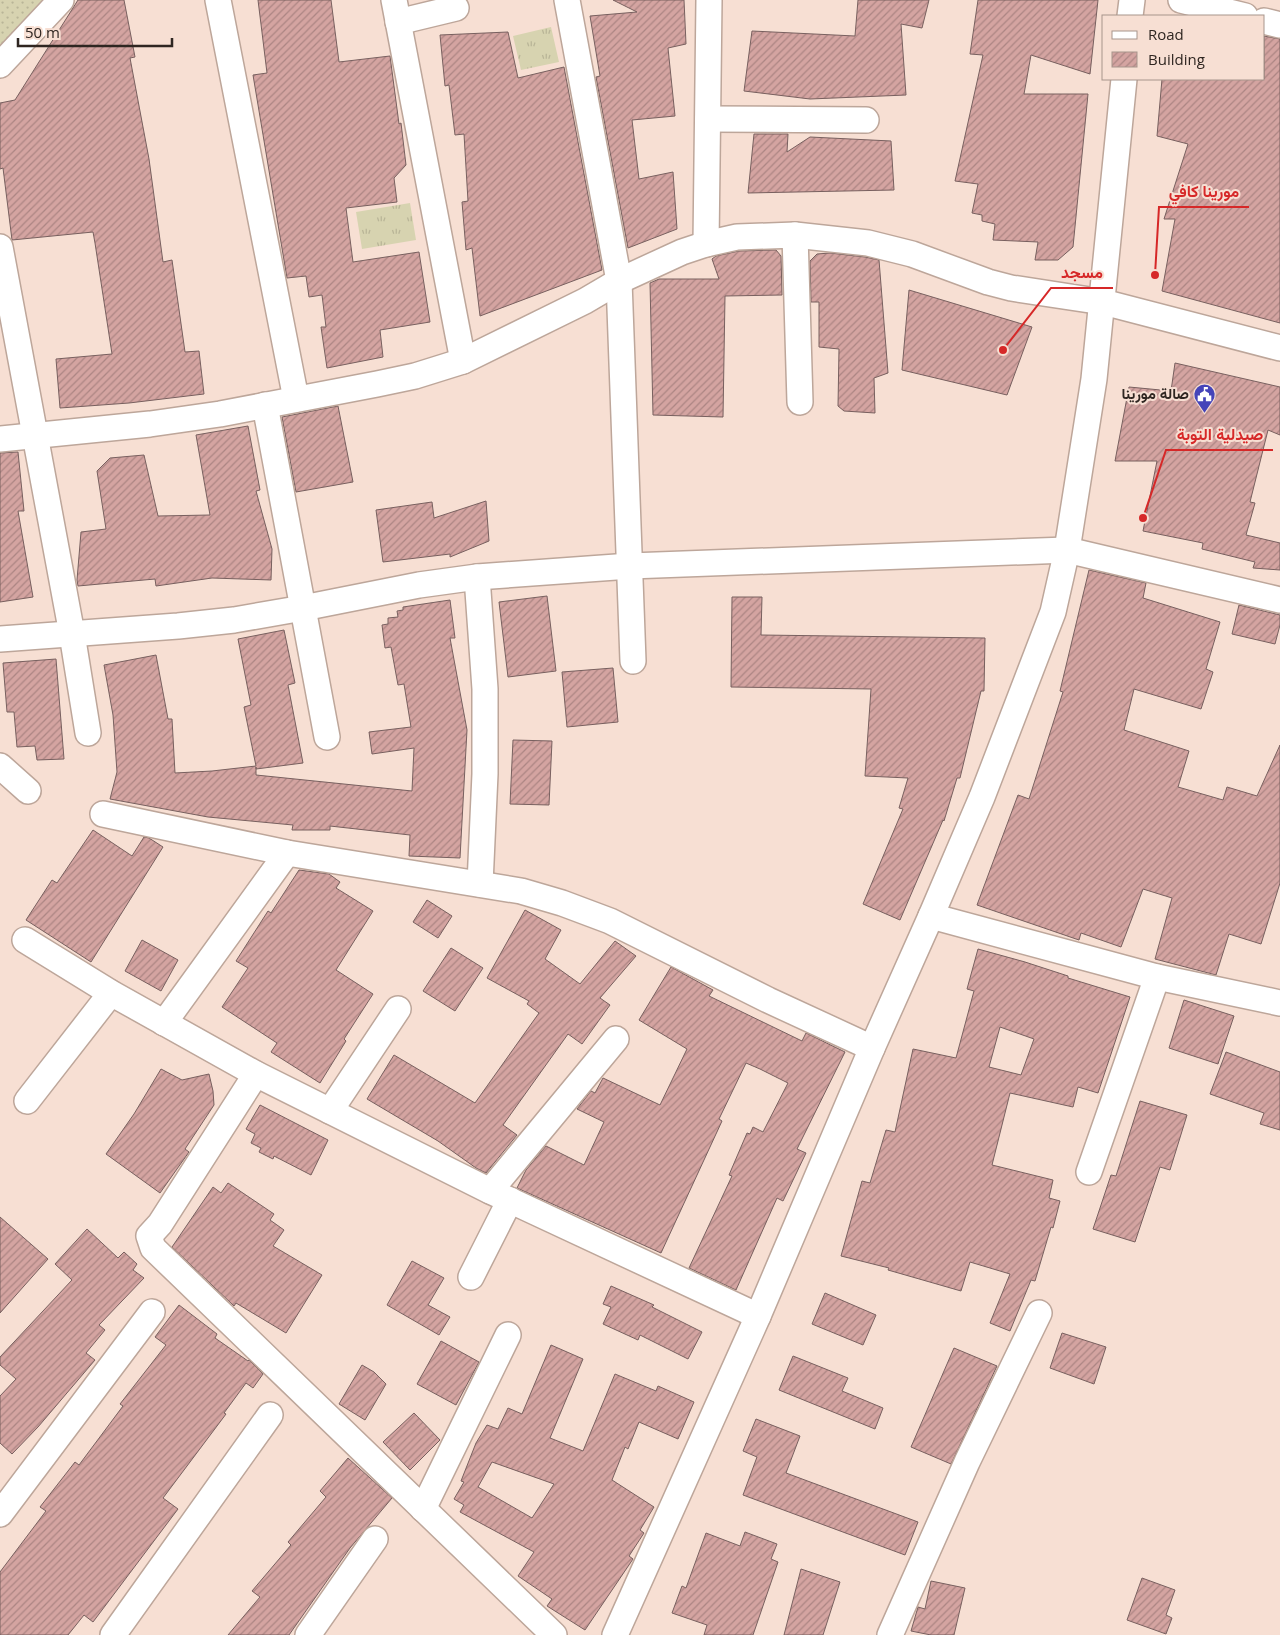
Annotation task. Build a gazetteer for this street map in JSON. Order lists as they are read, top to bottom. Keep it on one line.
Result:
{"places":{"other":["مورينا كافي","مسجد","صيدلية التوبة"],"public building":["صالة مورينا"]},"legend":["Road","Building"],"scale_bar":"50 m"}
